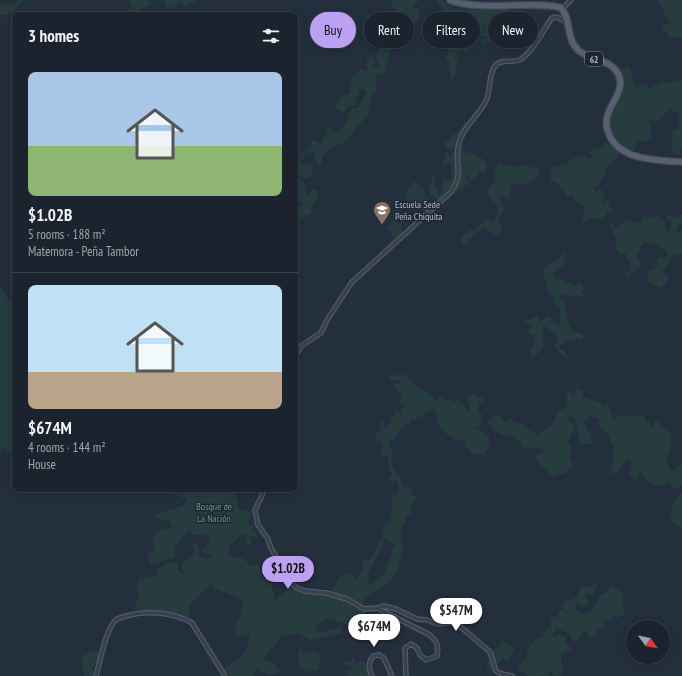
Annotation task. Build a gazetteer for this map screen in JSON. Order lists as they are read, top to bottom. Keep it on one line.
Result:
{"streets":{"main road":["62"]},"parks":["Bosque de La Nación"],"places":{"school or university":["Escuela Sede Peña Chiquita"]},"north":"bottom right","page":{"chip":["Buy","Rent","Filters","New"],"heading":"3 homes","list":[{"name":"$1.02B","note":"5 rooms · 188 m² · Matemora - Peña Tambor"},{"name":"$674M","note":"4 rooms · 144 m² · House"}],"price":["$1.02B","$547M","$674M"]}}
